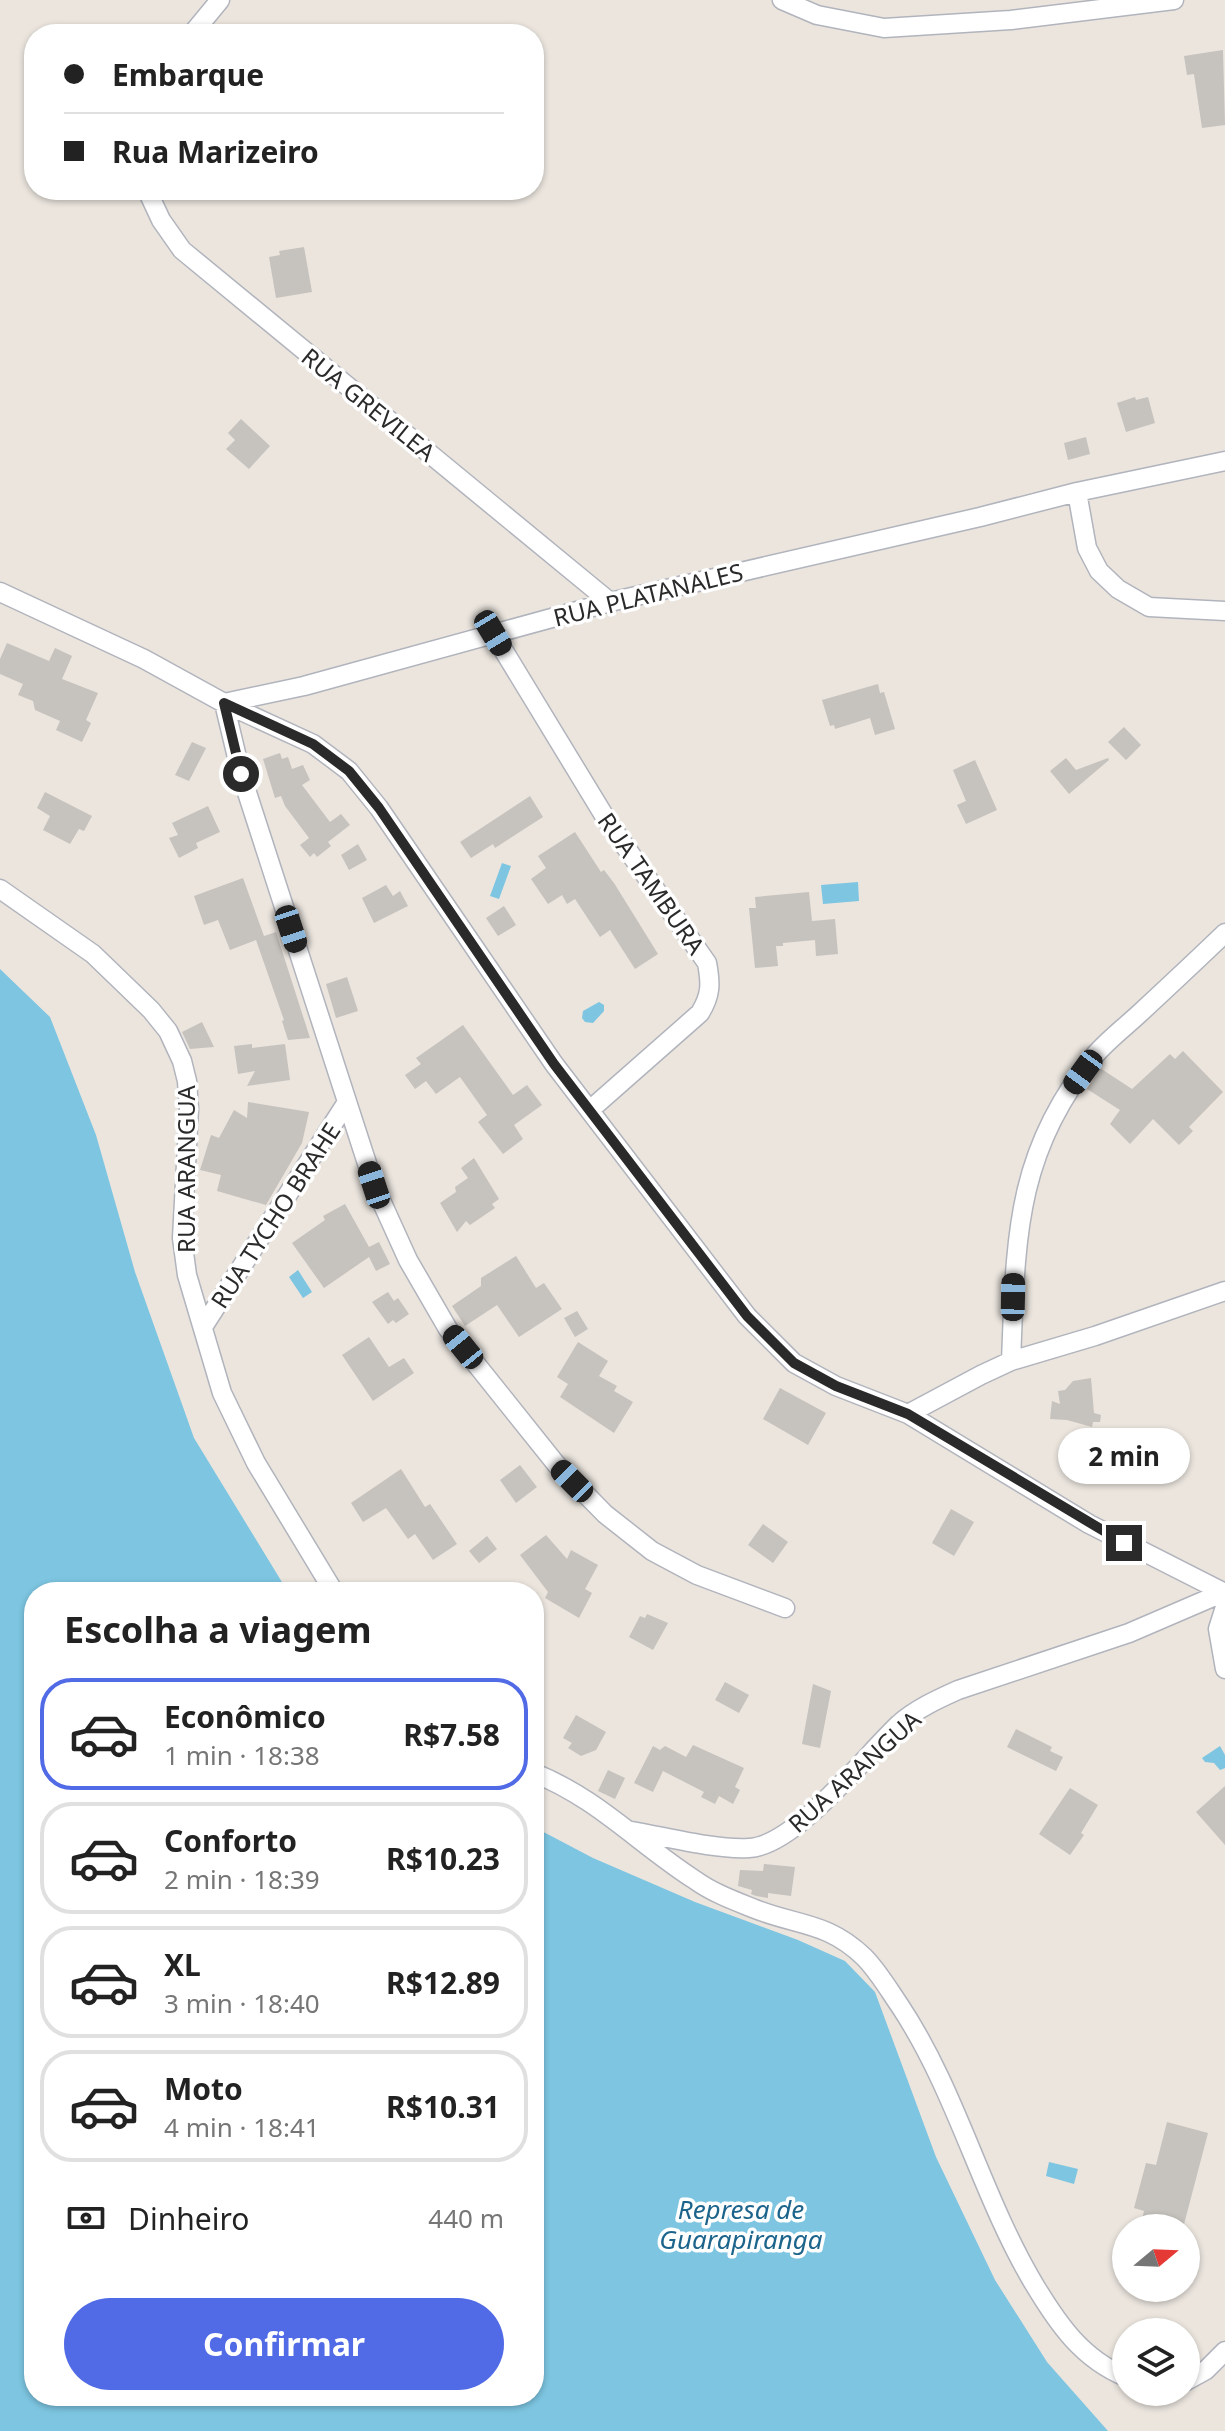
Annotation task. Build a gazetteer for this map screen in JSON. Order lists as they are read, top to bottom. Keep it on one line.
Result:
{"streets":{"street":["RUA GREVILEA","RUA PLATANALES","RUA TAMBURA","RUA ARANGUA","RUA TYCHO BRAHE"]},"crossings":[["RUA GREVILEA","RUA PLATANALES"],["RUA PLATANALES","RUA TAMBURA"],["RUA ARANGUA","RUA TYCHO BRAHE"]],"water":["Represa de Guarapiranga"],"north":"right","page":{"banner":["Embarque","Rua Marizeiro"],"bubble":"2 min","heading":"Escolha a viagem","list":[{"name":"Econômico","note":"1 min · 18:38","value":"R$7.58"},{"name":"Conforto","note":"2 min · 18:39","value":"R$10.23"},{"name":"XL","note":"3 min · 18:40","value":"R$12.89"},{"name":"Moto","note":"4 min · 18:41","value":"R$10.31"}],"pay":["Dinheiro","440 m"],"buttons":"Confirmar"}}
